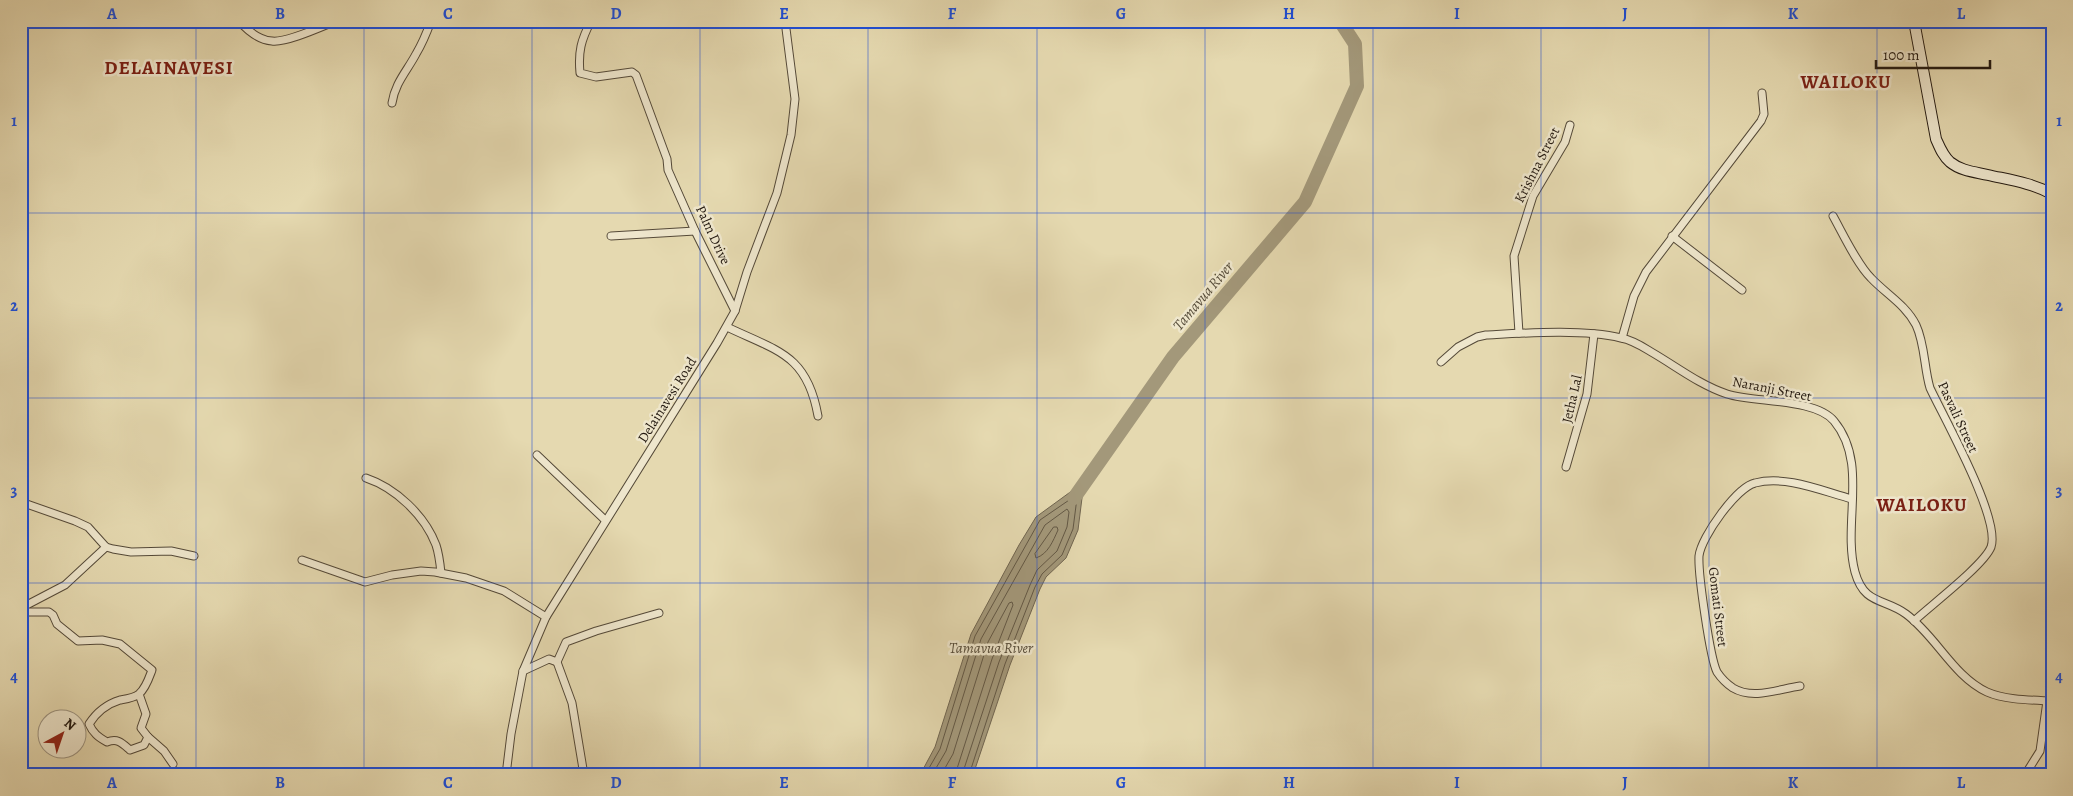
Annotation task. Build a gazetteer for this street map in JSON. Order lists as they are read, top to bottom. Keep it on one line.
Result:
{"streets":{"street":["Krishna Street","Palm Drive","Naranji Street","Jetha Lal","Delainavesi Road","Pasvali Street","Gomati Street"]},"crossings":[["Krishna Street","Naranji Street"],["Palm Drive","Delainavesi Road"],["Naranji Street","Jetha Lal"],["Naranji Street","Pasvali Street"],["Naranji Street","Gomati Street"]],"districts":["DELAINAVESI","WAILOKU","WAILOKU"],"water":["Tamavua River"],"scale_bar":"100 m","north":"top right","grid":{"columns":["A","B","C","D","E","F","G","H","I","J","K","L"],"rows":["1","2","3","4"]}}
